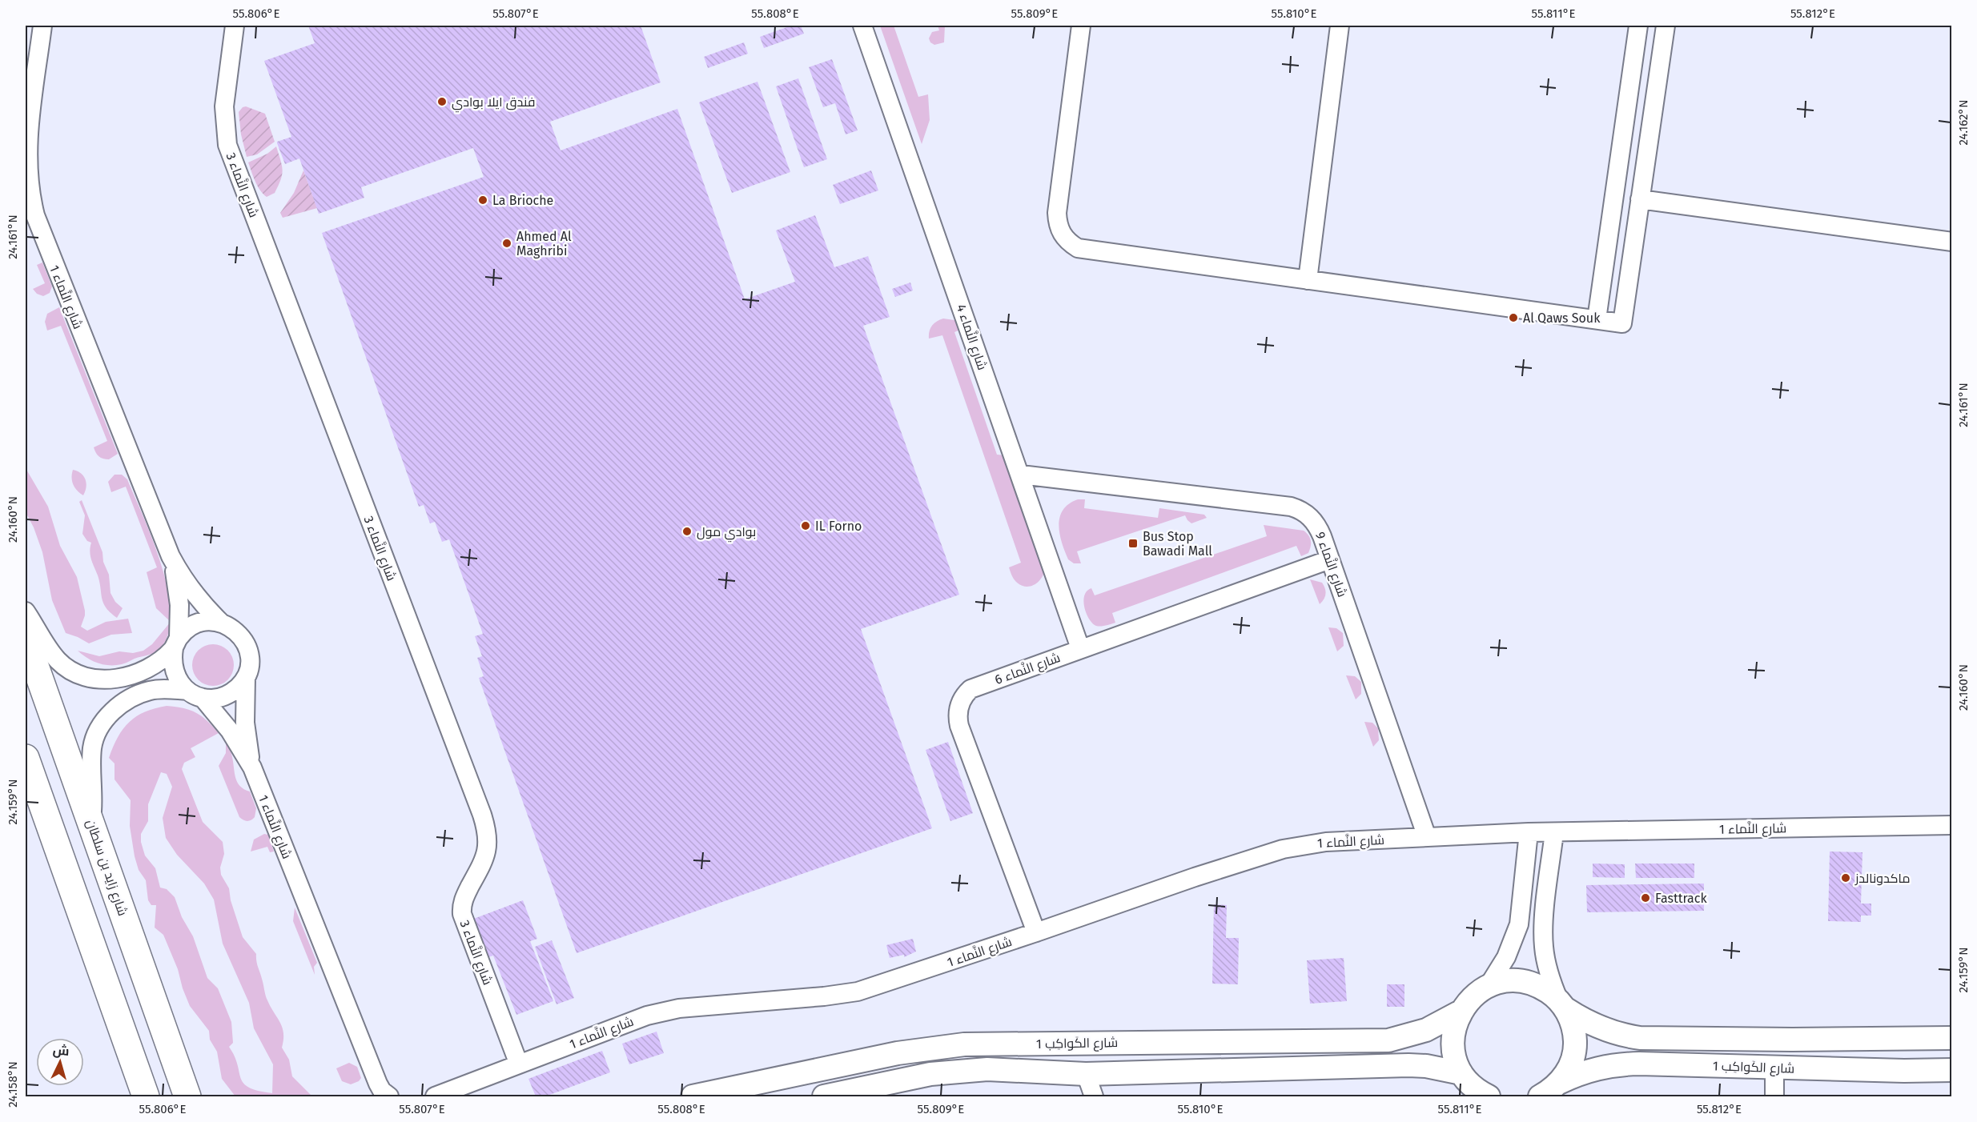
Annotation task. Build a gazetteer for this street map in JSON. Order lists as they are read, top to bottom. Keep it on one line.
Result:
{"streets":{"highway":["شارع زايد بن سلطان"],"street":["شارع النَّماء 3","شارع النَّماء 1","شارع النَّماء 4","شارع النَّماء 9","شارع النَّماء 6","شارع الكَواكِب 1"]},"crossings":[["شارع النَّماء 3","شارع النَّماء 1"],["شارع النَّماء 1","شارع النَّماء 9"],["شارع النَّماء 1","شارع النَّماء 6"],["شارع النَّماء 4","شارع النَّماء 9"],["شارع النَّماء 4","شارع النَّماء 6"],["شارع النَّماء 9","شارع النَّماء 6"]],"places":{"other":["فندق ايلا بوادي","La Brioche","Ahmed Al Maghribi","Al Qaws Souk","IL Forno","بوادي مول","ماكدونالدز","Fasttrack"],"transit":["Bus Stop Bawadi Mall"]},"north":"top","coordinates":["55.806°E","55.807°E","55.808°E","55.809°E","55.810°E","55.811°E","55.812°E","24.162°N","24.161°N","24.160°N","24.159°N","24.158°N"]}
